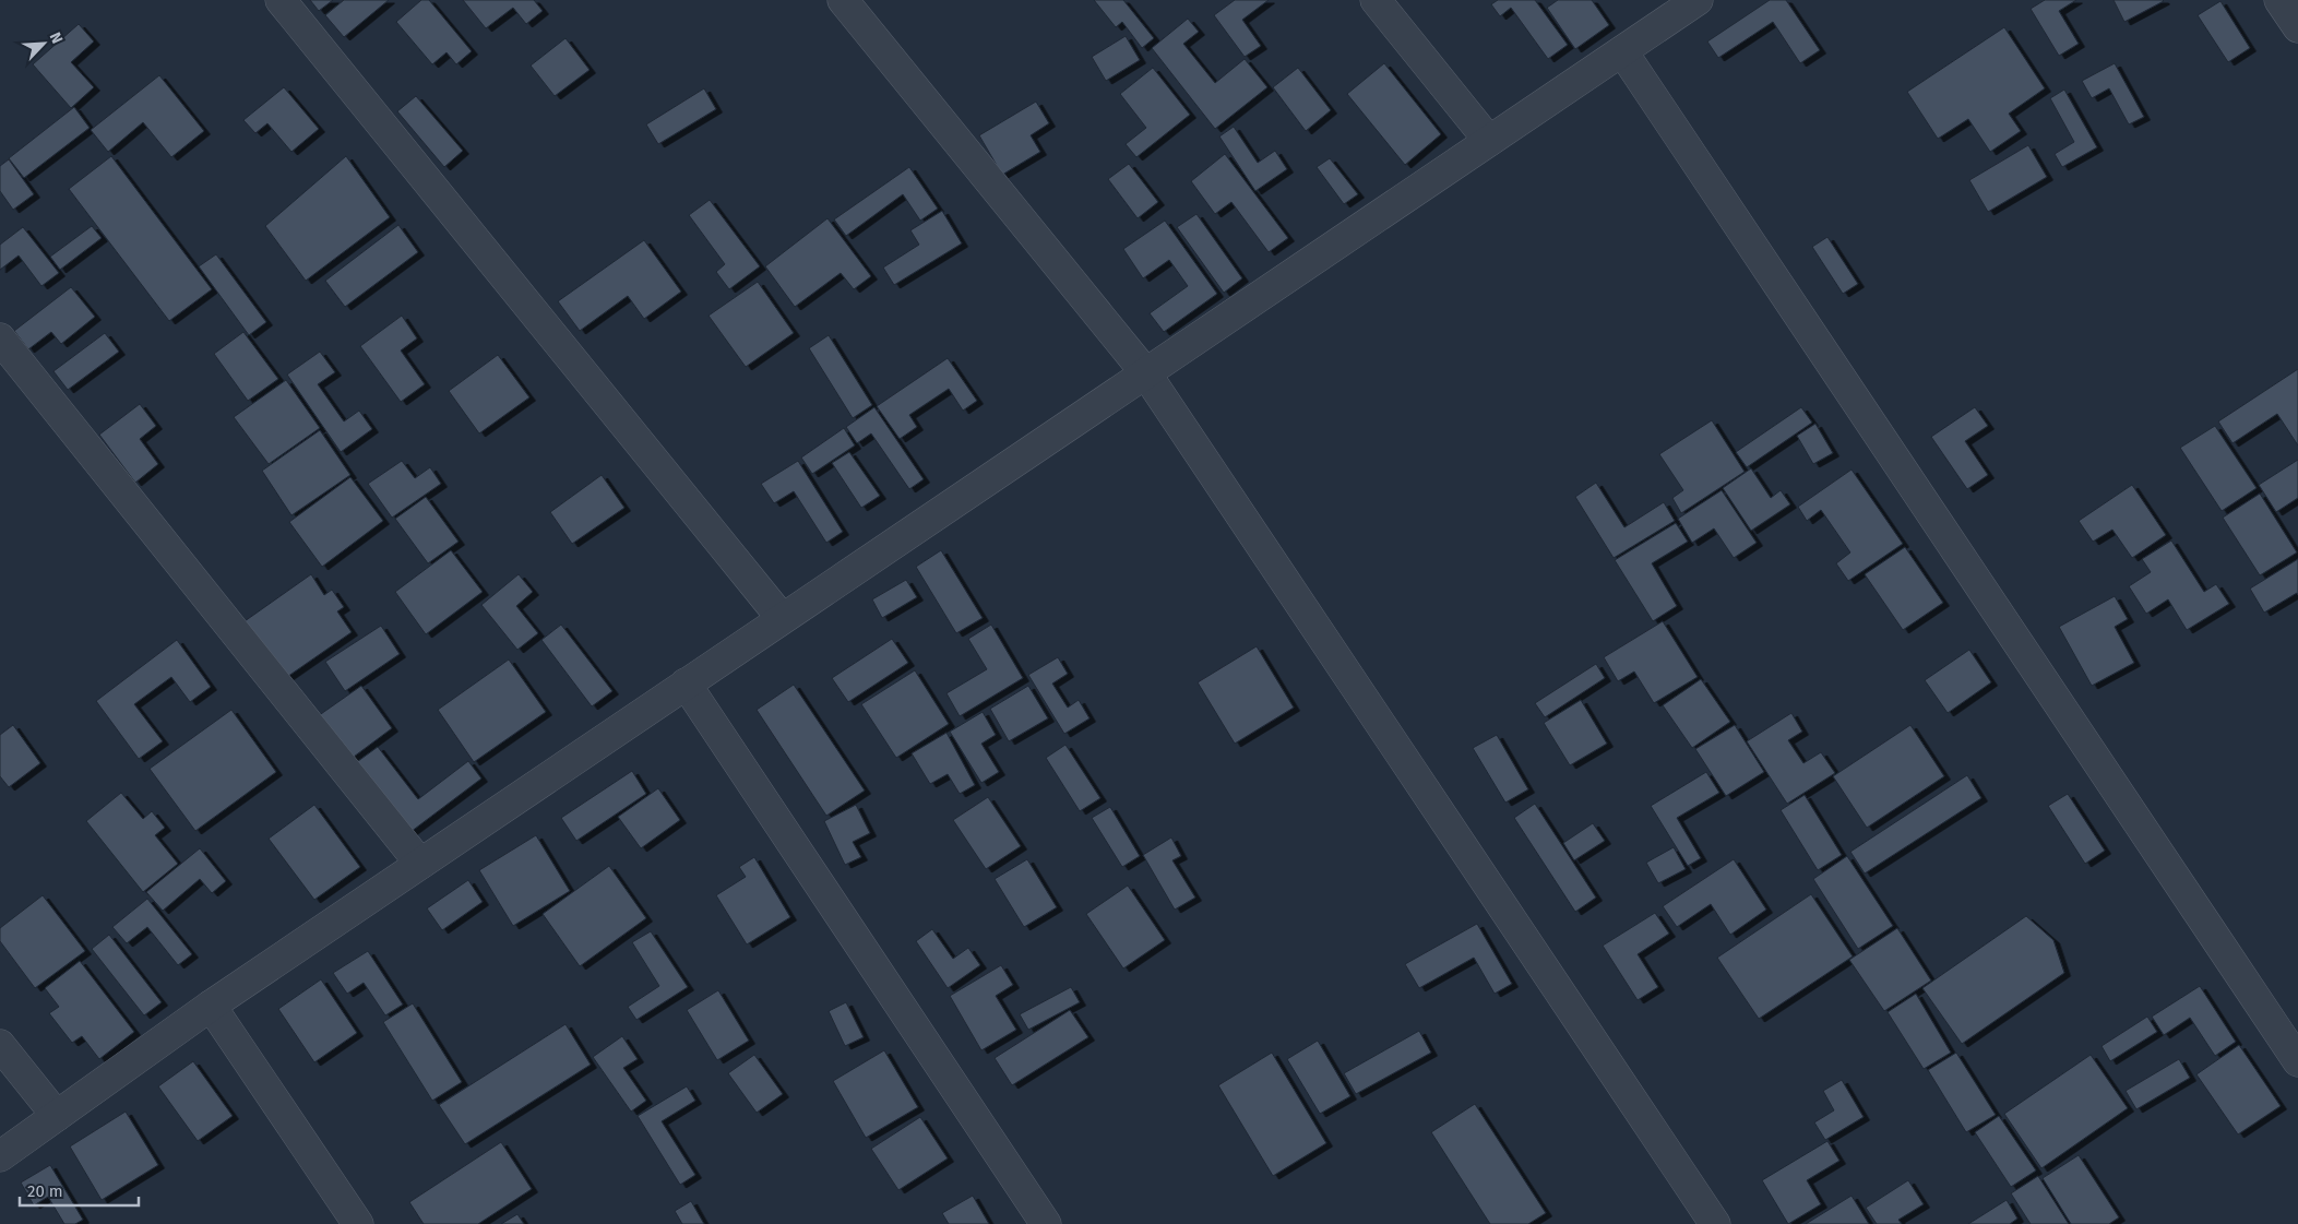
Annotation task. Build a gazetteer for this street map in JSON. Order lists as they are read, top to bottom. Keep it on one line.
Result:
{"scale_bar":"20 m","north":"top right"}
